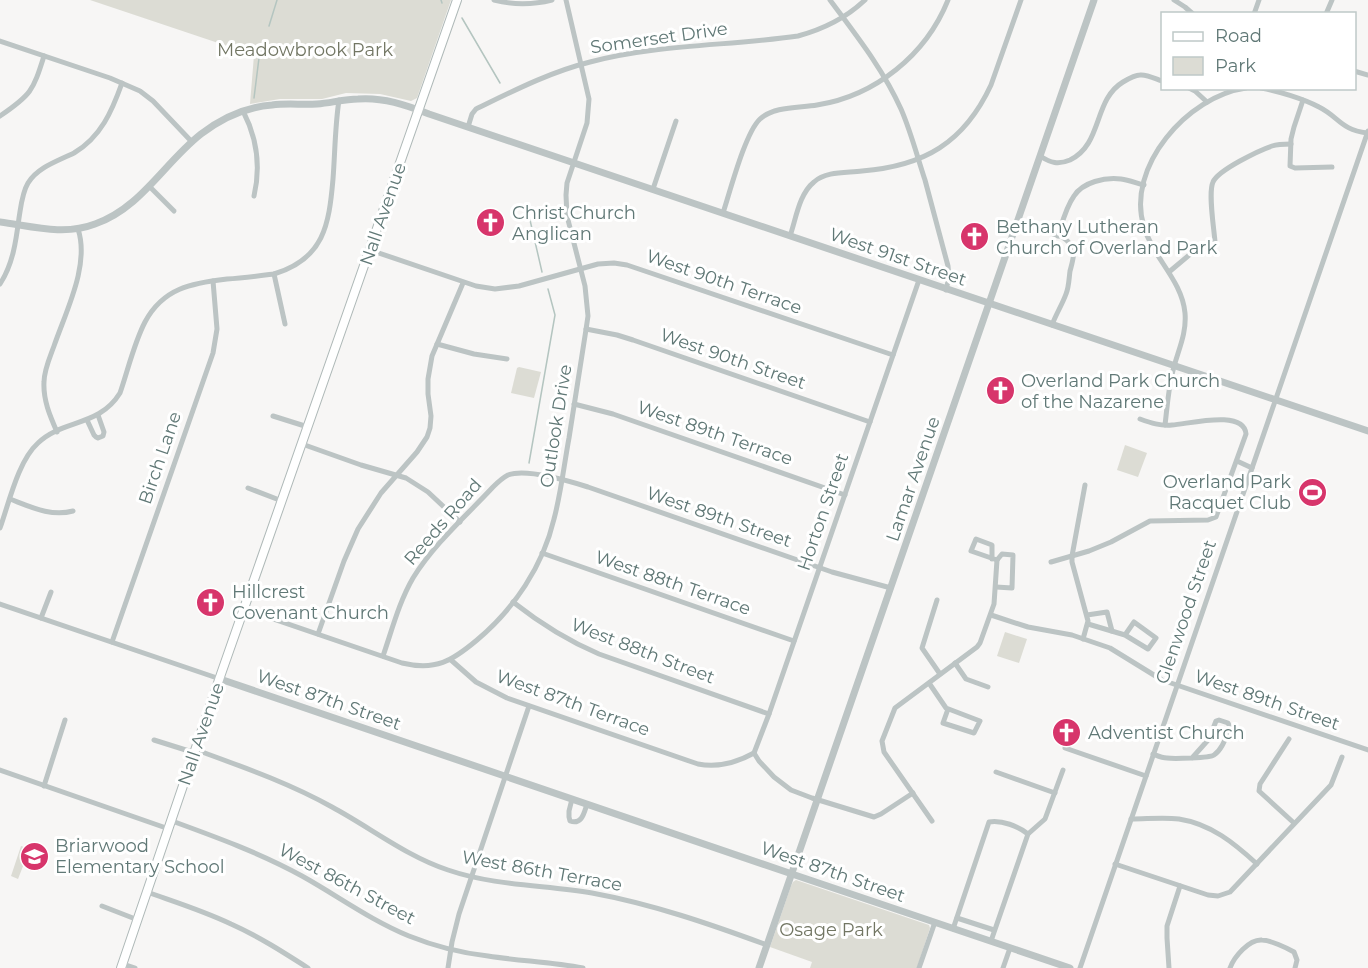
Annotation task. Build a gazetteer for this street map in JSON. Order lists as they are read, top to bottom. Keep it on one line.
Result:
{"streets":{"main road":["Nall Avenue"],"street":["Somerset Drive","West 91st Street","West 90th Terrace","West 90th Street","Outlook Drive","West 89th Terrace","Birch Lane","Lamar Avenue","Horton Street","West 89th Street","Reeds Road","West 88th Terrace","Glenwood Street","West 88th Street","West 87th Street","West 87th Terrace","West 86th Terrace","West 86th Street"]},"crossings":[["Somerset Drive","West 91st Street"],["Somerset Drive","Outlook Drive"],["Nall Avenue","West 91st Street"],["Nall Avenue","West 90th Terrace"],["Nall Avenue","West 87th Street"],["Nall Avenue","West 86th Terrace"],["Nall Avenue","West 86th Street"],["West 91st Street","Outlook Drive"],["West 91st Street","Lamar Avenue"],["West 91st Street","Horton Street"],["West 91st Street","Glenwood Street"],["West 90th Terrace","Outlook Drive"],["West 90th Terrace","Horton Street"],["West 90th Street","Outlook Drive"],["West 90th Street","Horton Street"],["Outlook Drive","West 89th Terrace"],["Outlook Drive","West 89th Street"],["Outlook Drive","West 88th Terrace"],["Outlook Drive","West 88th Street"],["Outlook Drive","West 87th Terrace"],["West 89th Terrace","Horton Street"],["Birch Lane","West 87th Street"],["Lamar Avenue","West 89th Street"],["Lamar Avenue","West 87th Street"],["Lamar Avenue","West 86th Terrace"],["Horton Street","West 89th Street"],["Horton Street","West 88th Terrace"],["Horton Street","West 88th Street"],["Horton Street","West 87th Terrace"],["West 89th Street","Reeds Road"],["West 89th Street","Glenwood Street"]],"parks":["Meadowbrook Park","Osage Park"],"places":{"church":["Christ Church Anglican","Bethany Lutheran Church of Overland Park","Overland Park Church of the Nazarene","Hillcrest Covenant Church","Adventist Church"],"sports":["Overland Park Racquet Club"],"school or university":["Briarwood Elementary School"]},"legend":["Road","Park"]}
